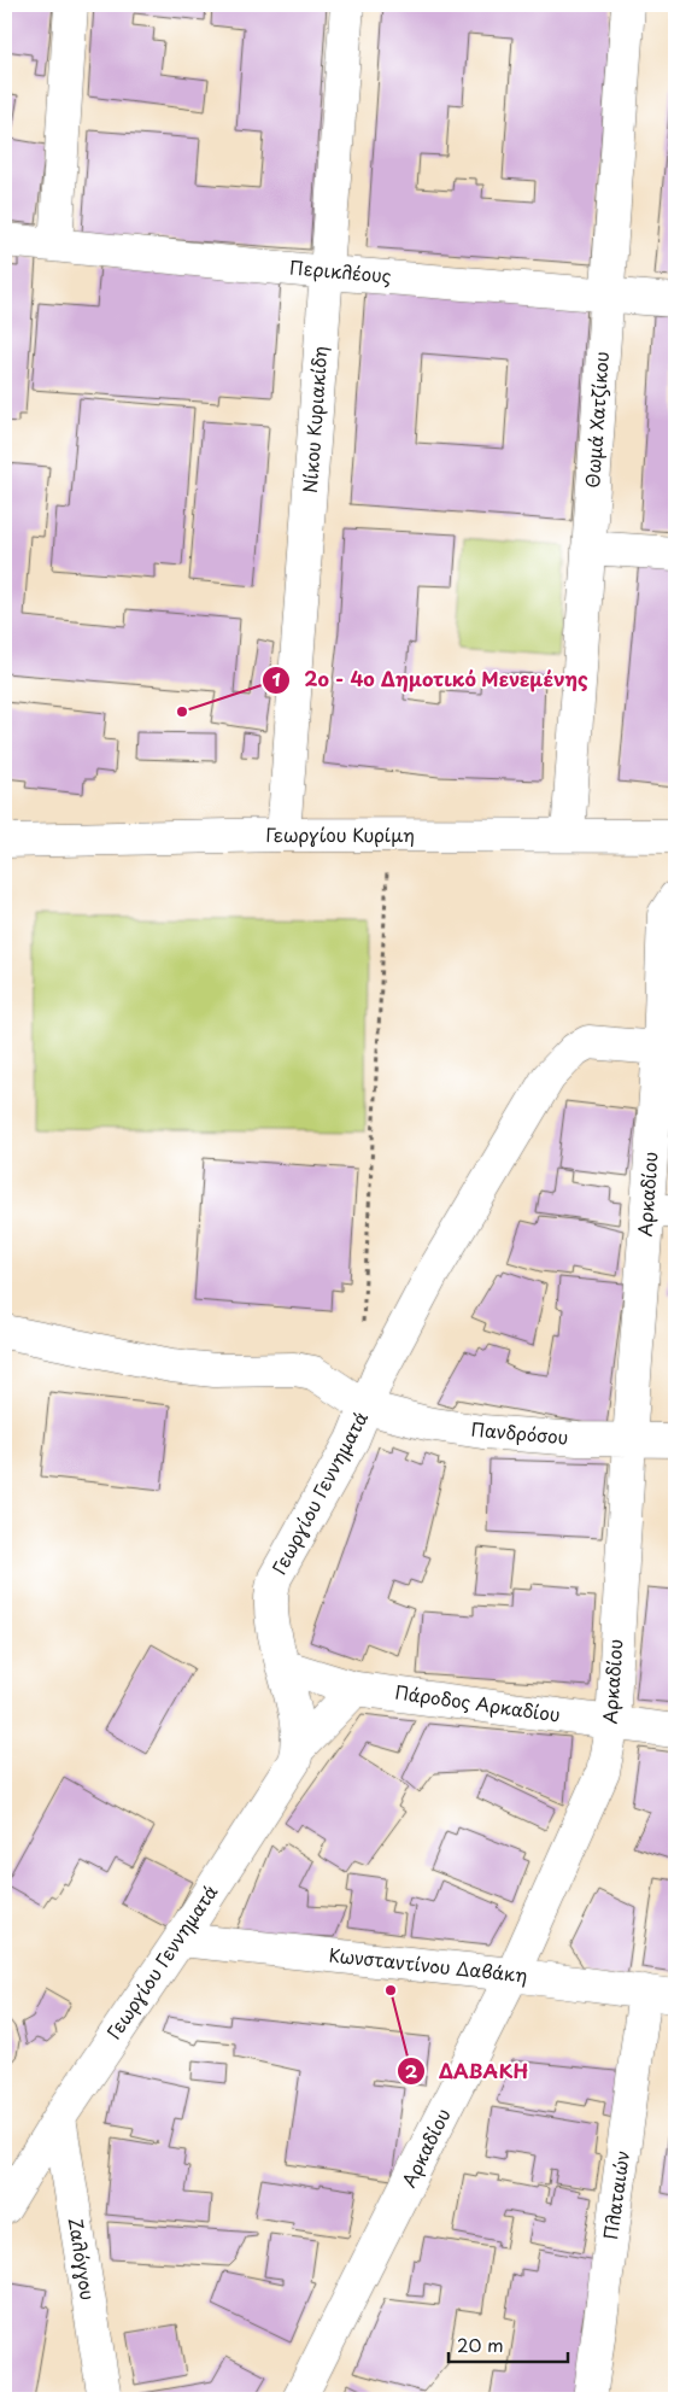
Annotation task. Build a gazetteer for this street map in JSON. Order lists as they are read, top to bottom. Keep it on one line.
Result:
{"streets":{"street":["Περικλέους","Νίκου Κυριακίδη","Θωμά Χατζίκου","Γεωργίου Κυρίμη","Αρκαδίου","Πανδρόσου","Γεωργίου Γεννηματά","Πάροδος Αρκαδίου","Κωνσταντίνου Δαβάκη","Πλαταιών","Ζαλόγγου"]},"crossings":[["Περικλέους","Νίκου Κυριακίδη"],["Περικλέους","Θωμά Χατζίκου"],["Νίκου Κυριακίδη","Γεωργίου Κυρίμη"],["Θωμά Χατζίκου","Γεωργίου Κυρίμη"],["Αρκαδίου","Πανδρόσου"],["Αρκαδίου","Γεωργίου Γεννηματά"],["Αρκαδίου","Πάροδος Αρκαδίου"],["Αρκαδίου","Κωνσταντίνου Δαβάκη"],["Πανδρόσου","Γεωργίου Γεννηματά"],["Γεωργίου Γεννηματά","Πάροδος Αρκαδίου"],["Γεωργίου Γεννηματά","Κωνσταντίνου Δαβάκη"],["Γεωργίου Γεννηματά","Ζαλόγγου"],["Κωνσταντίνου Δαβάκη","Πλαταιών"]],"places":["2o - 4o Δημοτικό Μενεμένης","ΔΑΒΑΚΗ"],"scale_bar":"20 m"}
